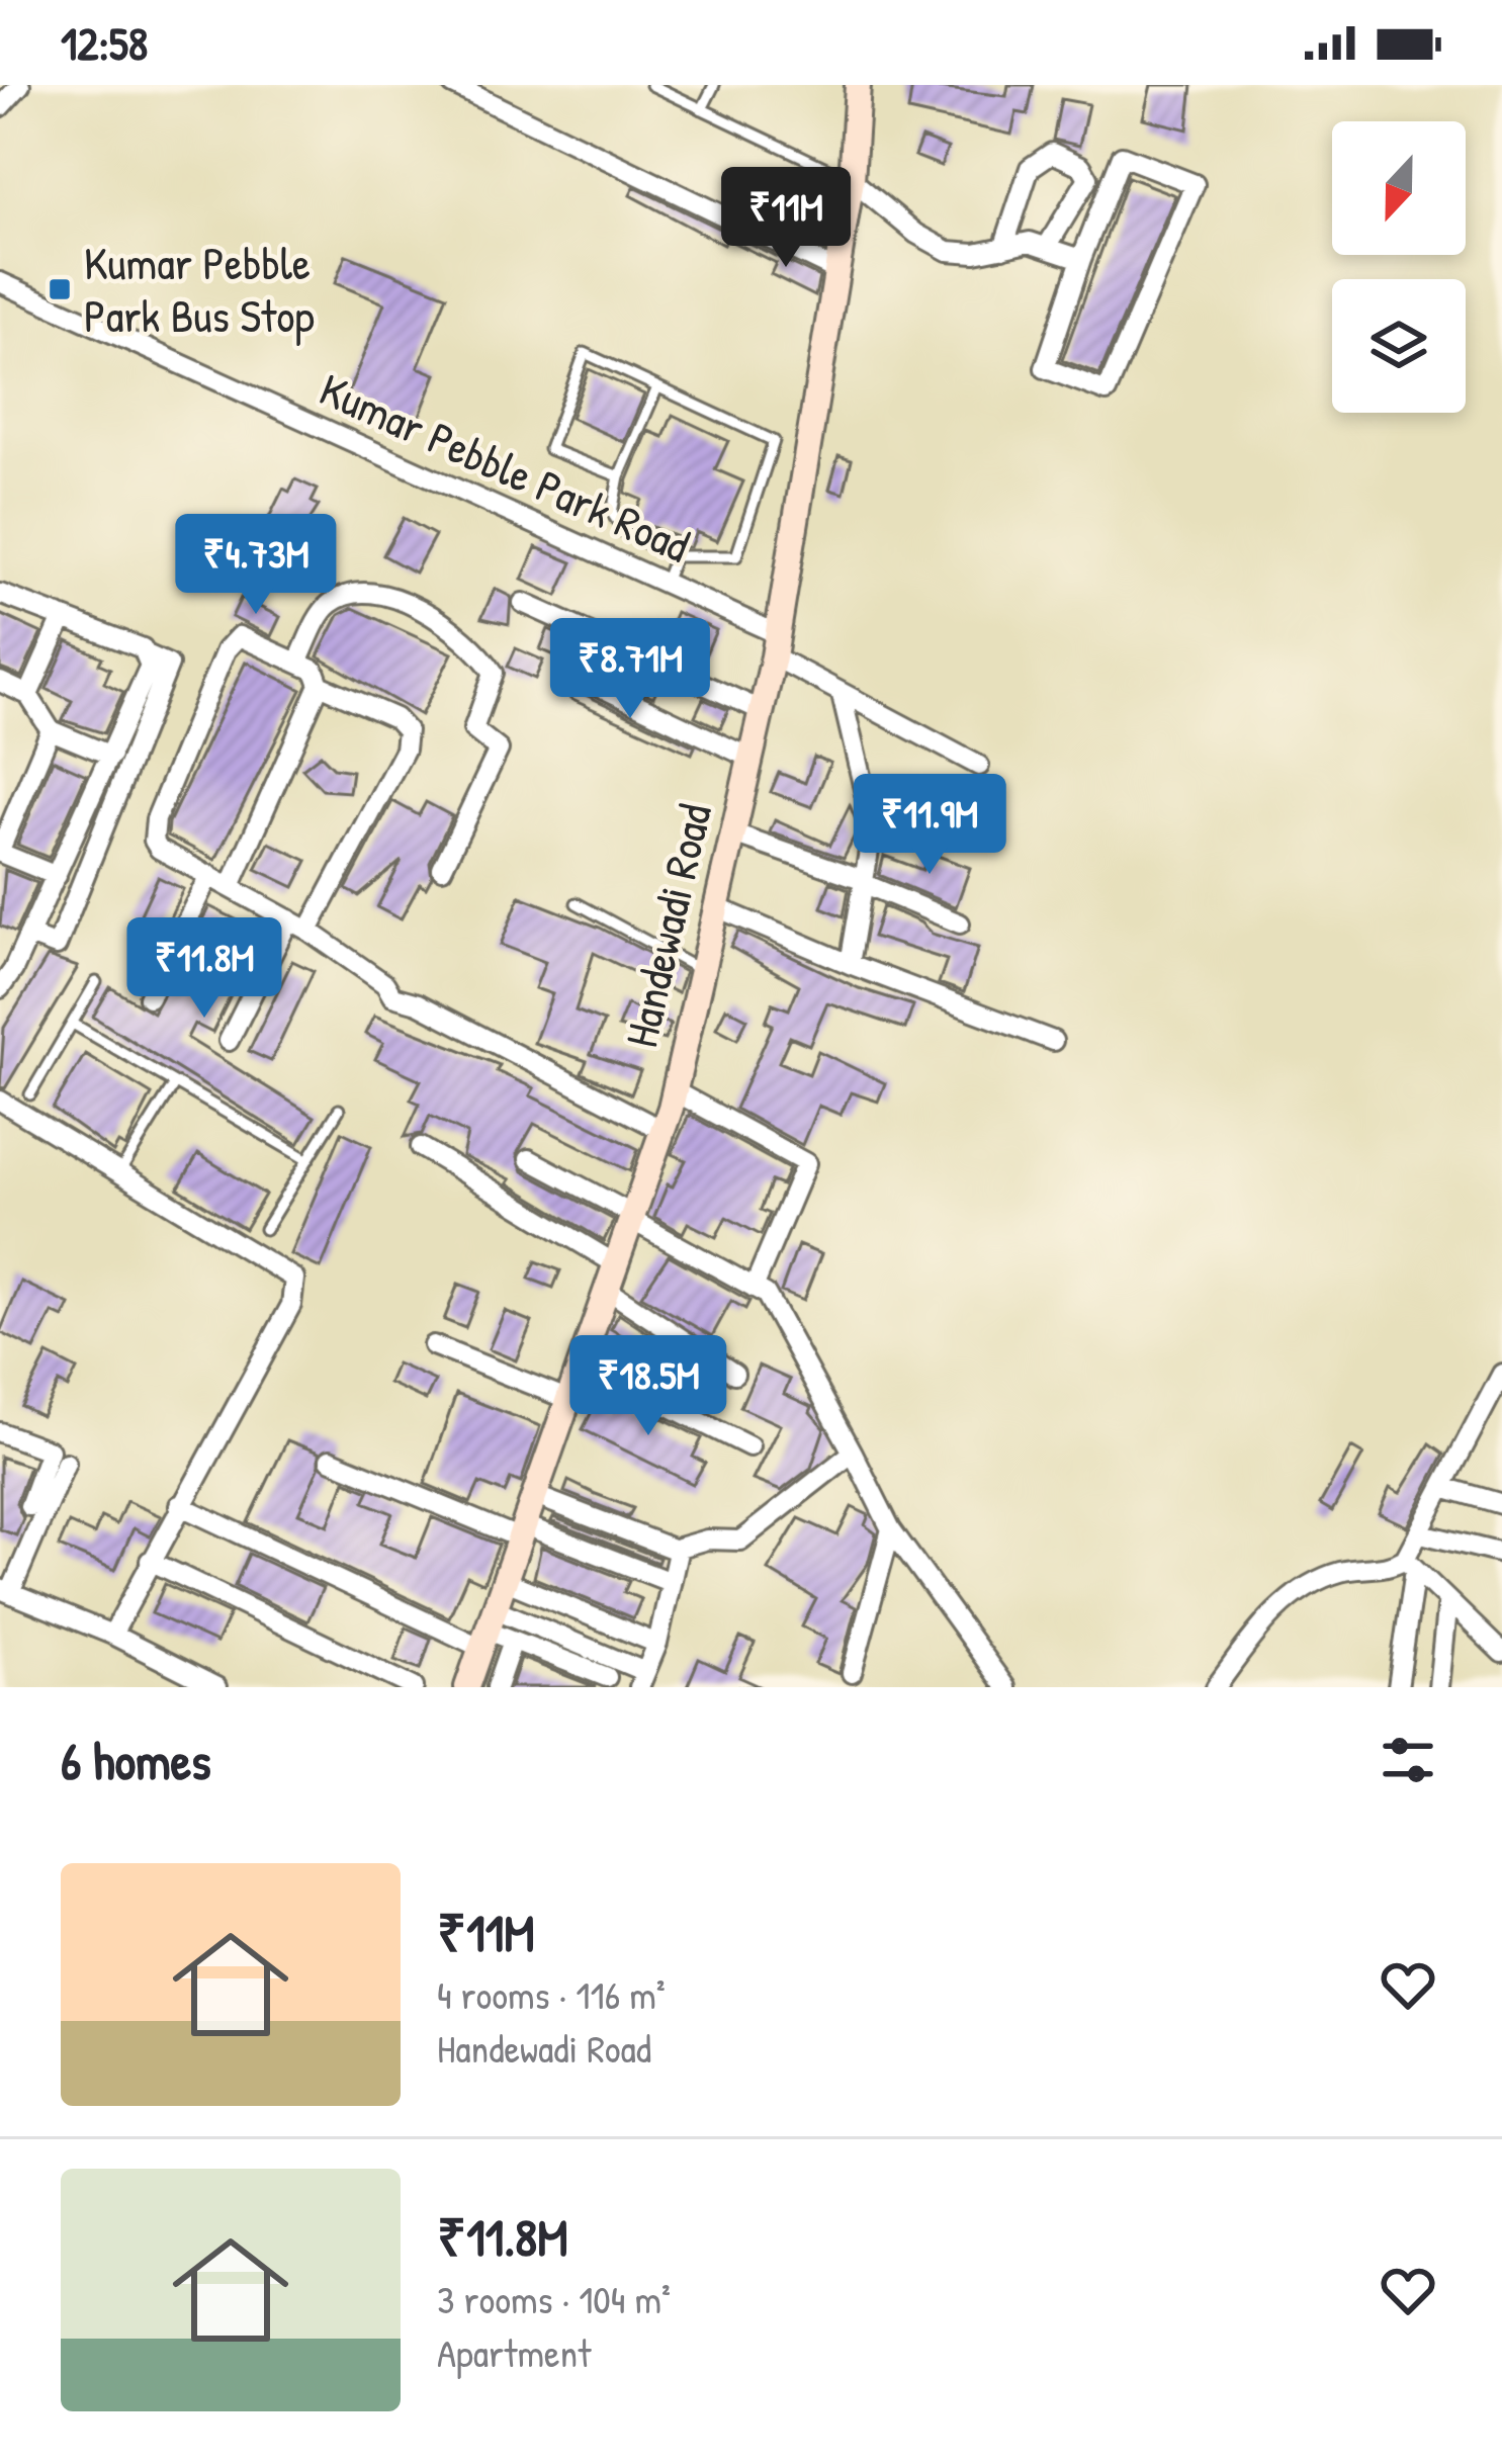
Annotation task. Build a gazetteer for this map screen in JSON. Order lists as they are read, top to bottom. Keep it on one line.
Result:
{"streets":{"main road":["Handewadi Road"],"street":["Kumar Pebble Park Road"]},"crossings":[["Kumar Pebble Park Road","Handewadi Road"]],"places":{"transit":["Kumar Pebble Park Bus Stop"]},"north":"bottom","page":{"status":"12:58","price":["₹11M","₹4.73M","₹8.71M","₹11.9M","₹11.8M","₹18.5M"],"heading":"6 homes","list":[{"name":"₹11M","note":"4 rooms · 116 m² · Handewadi Road"},{"name":"₹11.8M","note":"3 rooms · 104 m² · Apartment"}]}}
